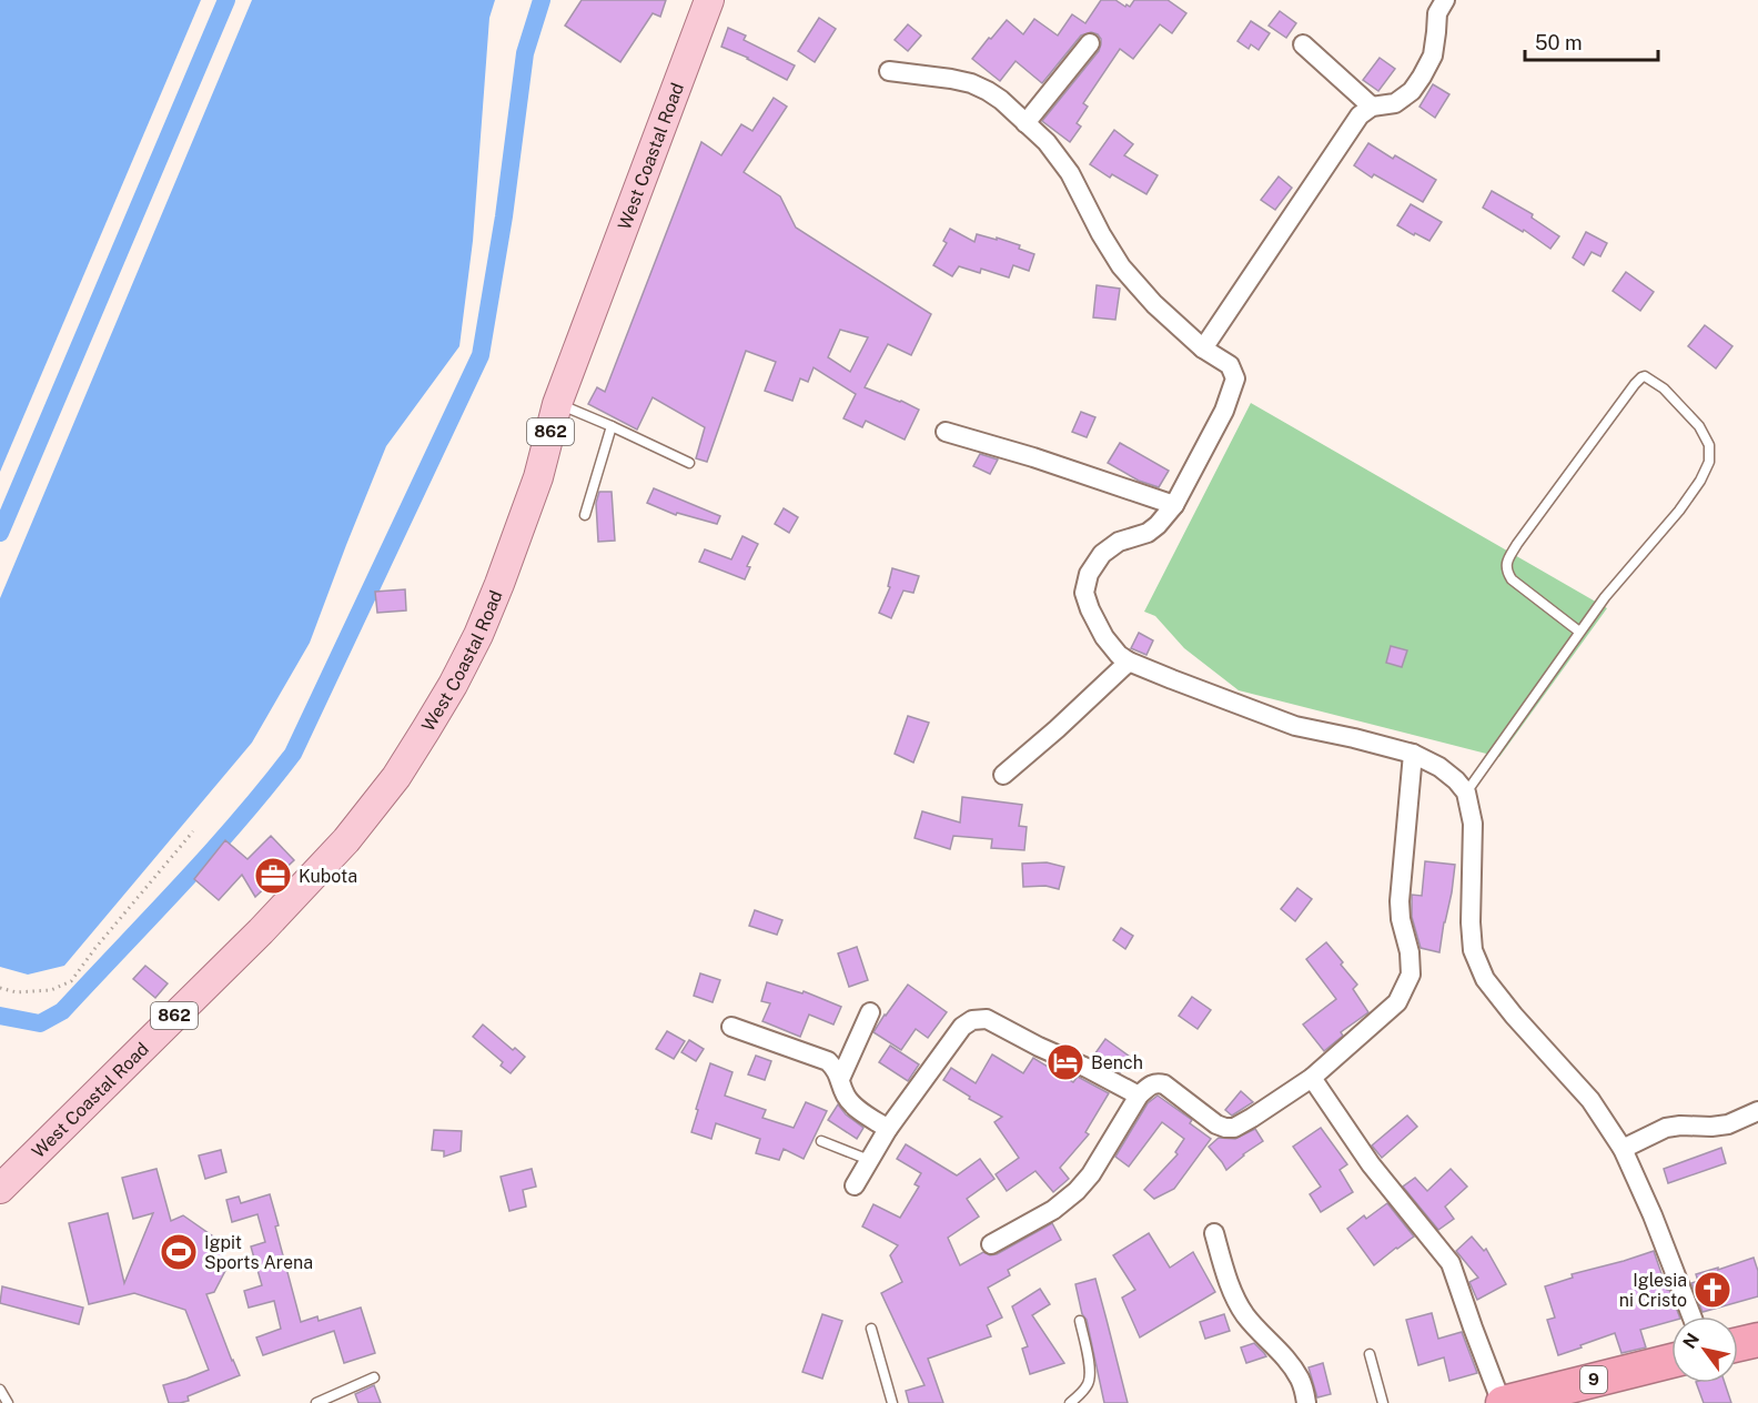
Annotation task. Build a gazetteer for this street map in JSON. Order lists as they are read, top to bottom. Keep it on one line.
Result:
{"streets":{"highway":["9"],"main road":["West Coastal Road","862"]},"places":{"office":["Kubota"],"hotel":["Bench"],"sports":["Igpit Sports Arena"],"church":["Iglesia ni Cristo"]},"scale_bar":"50 m","north":"top left"}
